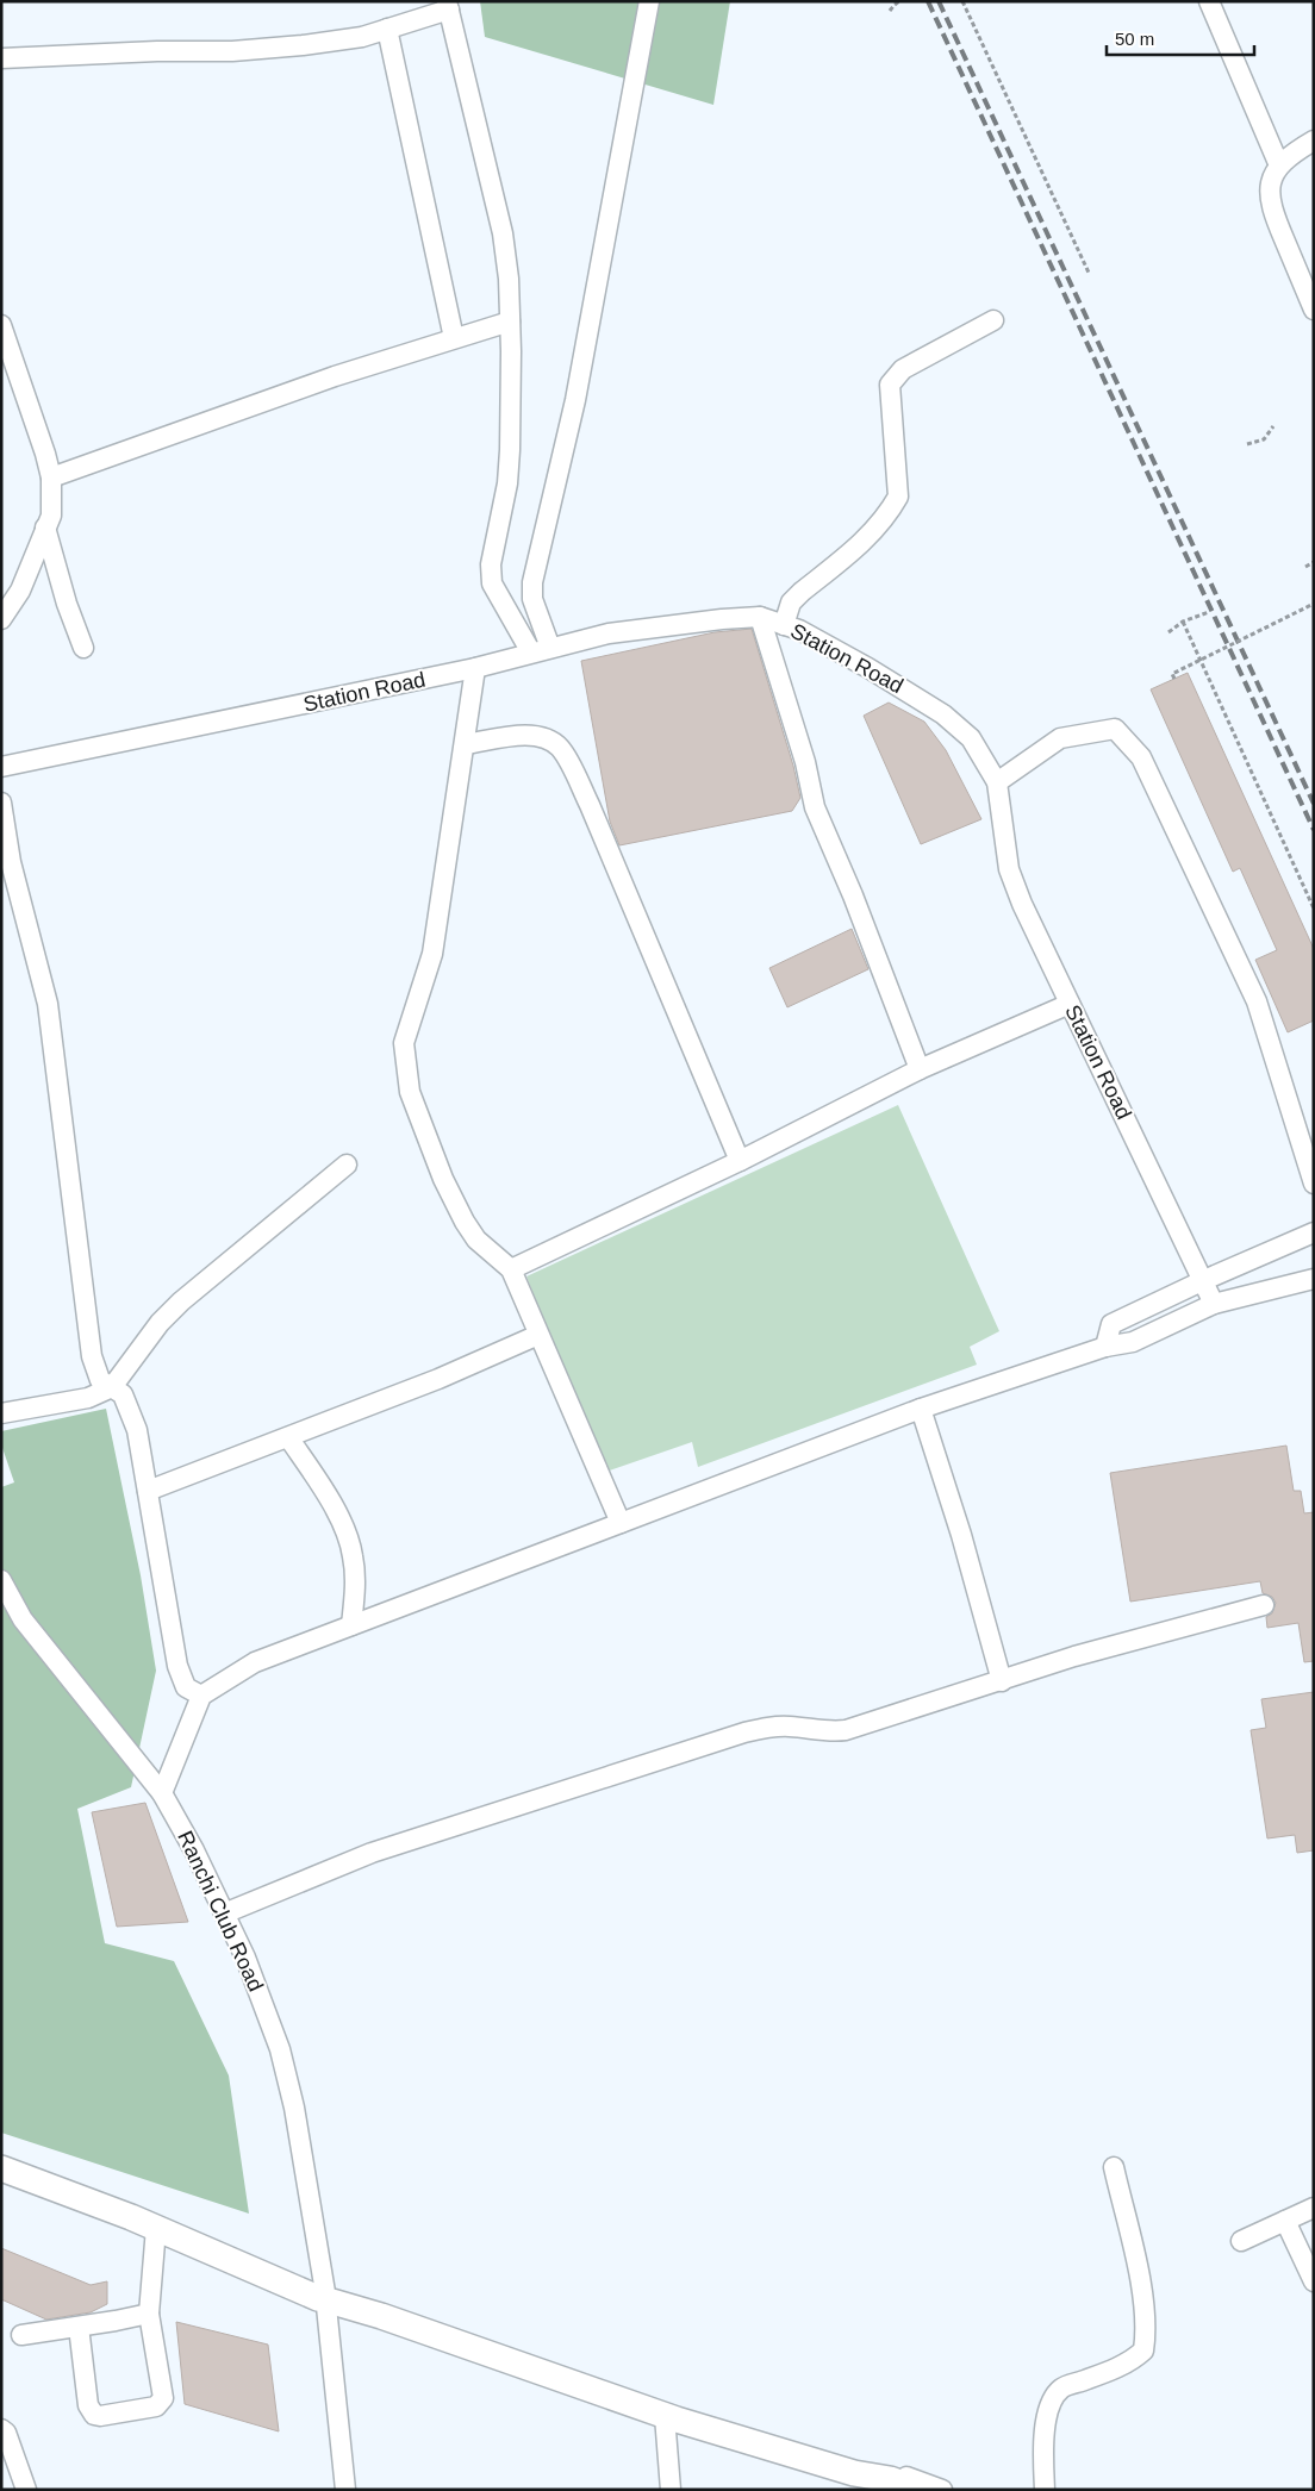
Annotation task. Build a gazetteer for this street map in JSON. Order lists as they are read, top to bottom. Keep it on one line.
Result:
{"streets":{"street":["Station Road","Ranchi Club Road"]},"scale_bar":"50 m"}
